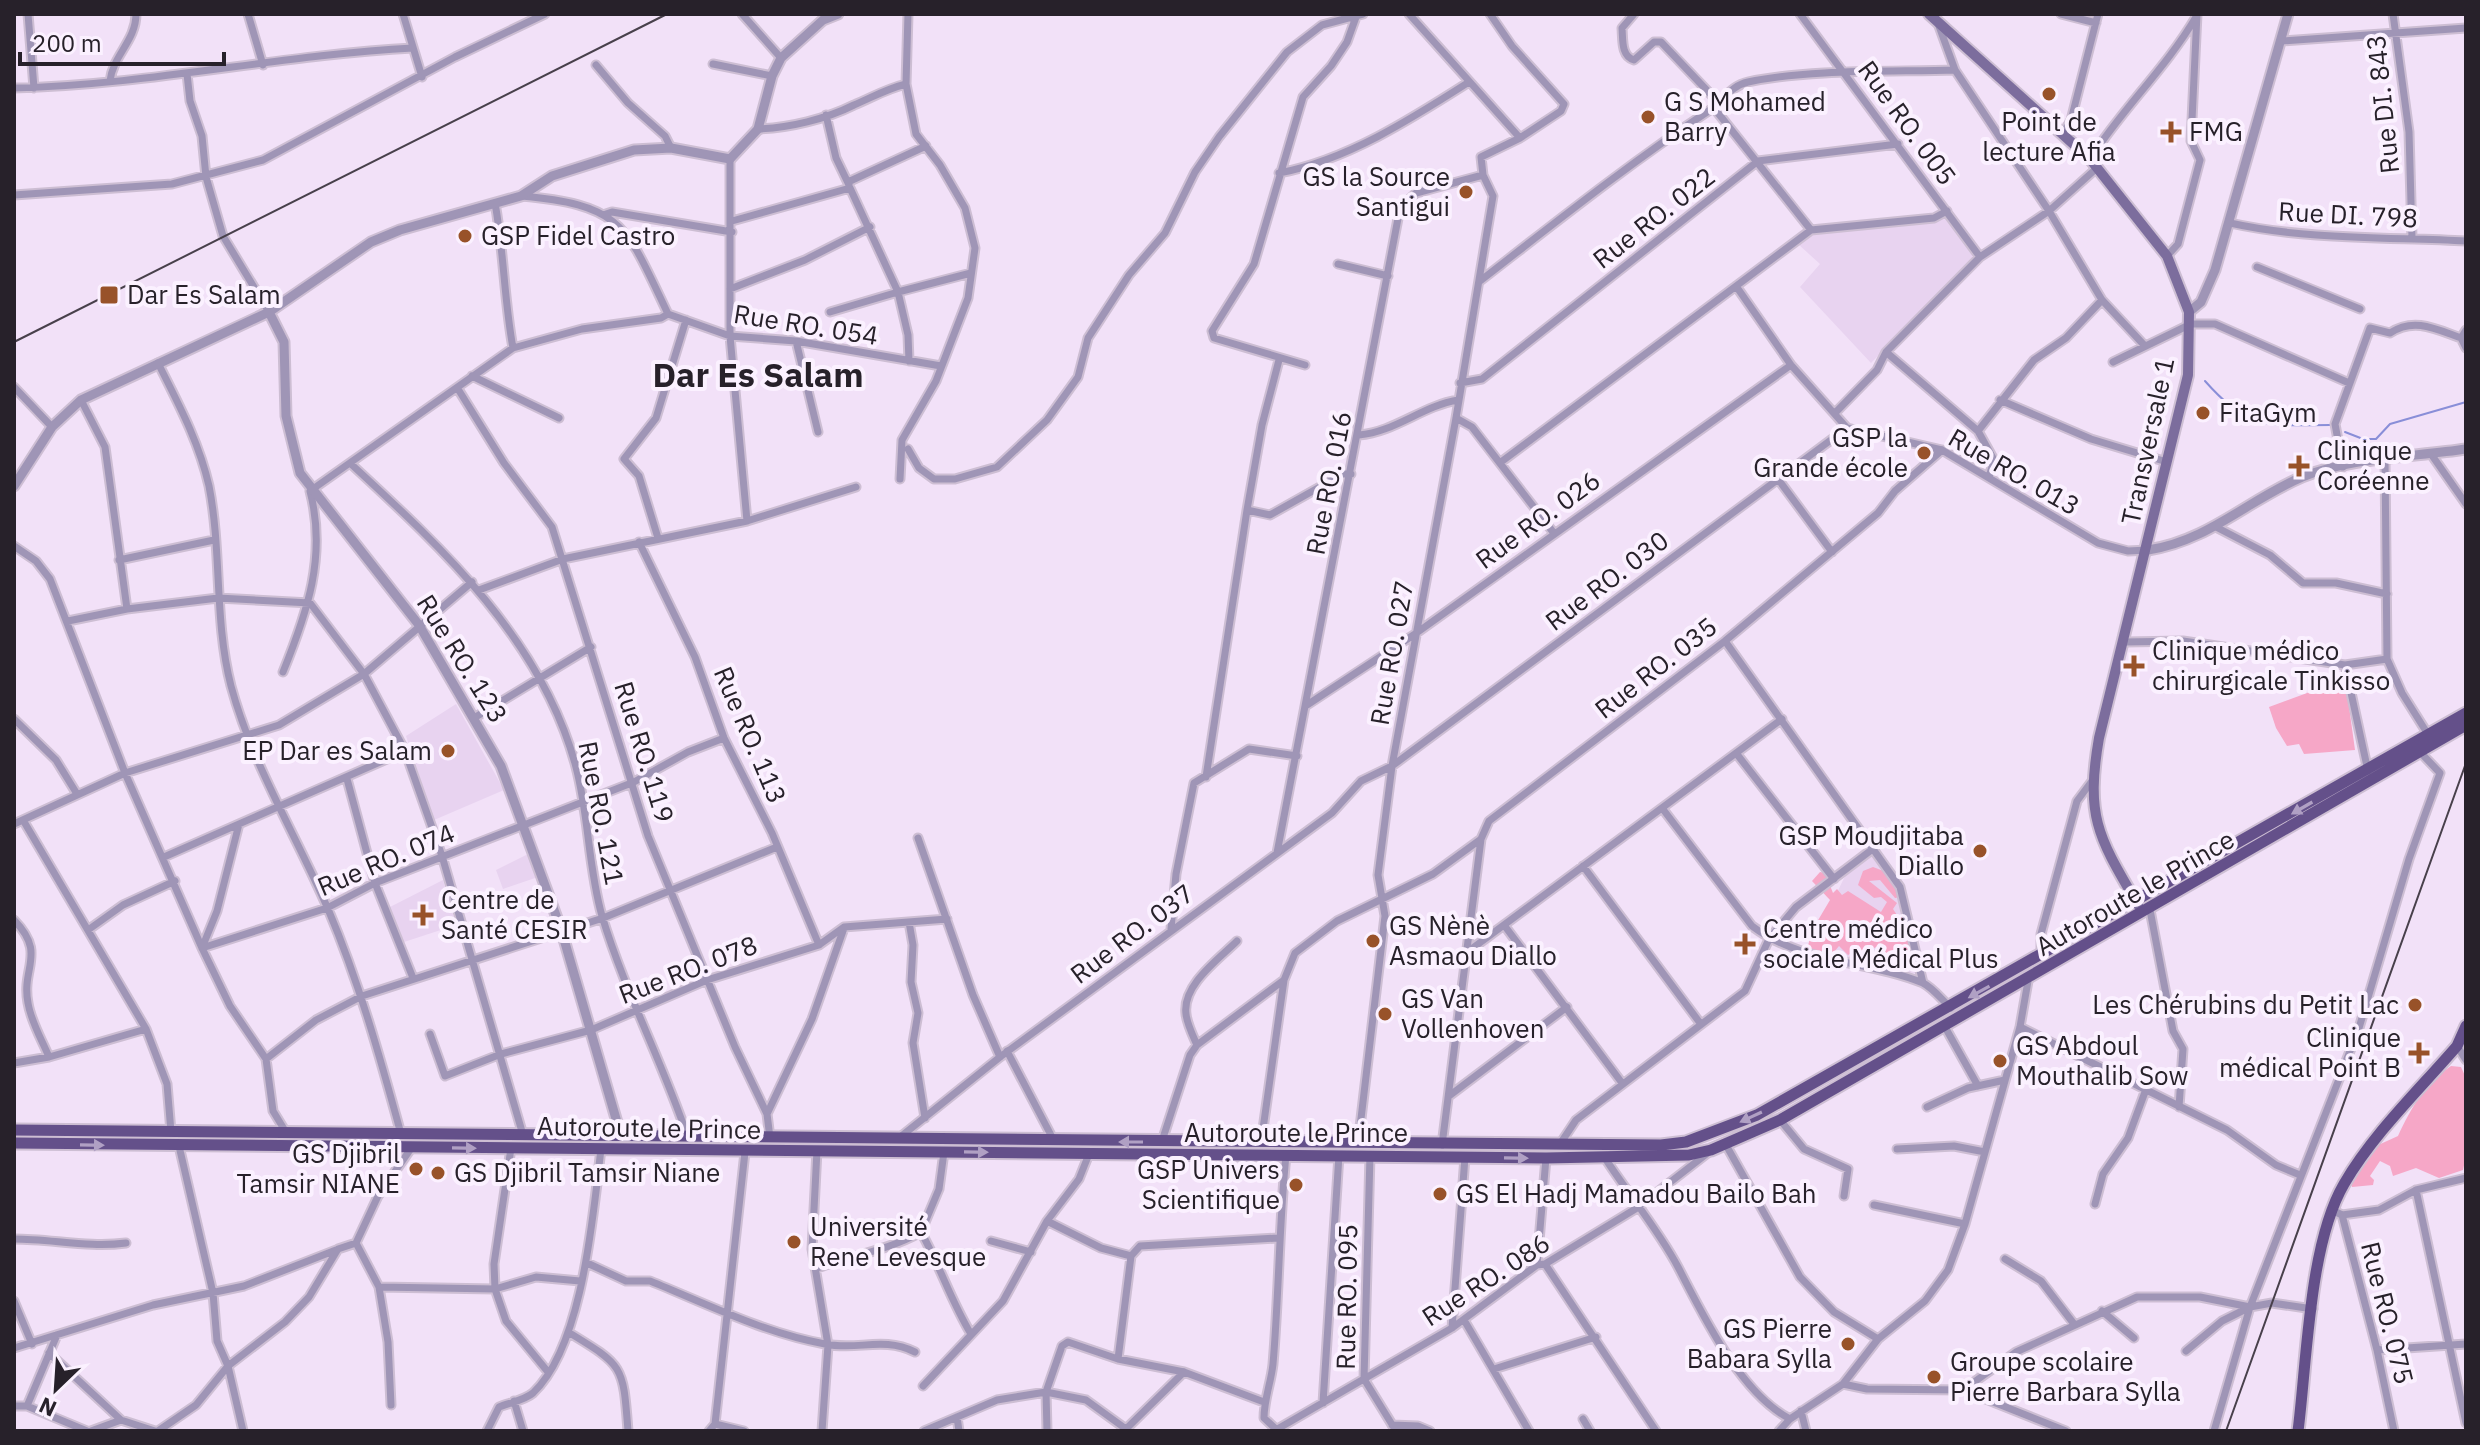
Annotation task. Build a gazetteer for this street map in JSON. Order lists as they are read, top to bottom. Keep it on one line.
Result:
{"streets":{"main road":["Transversale 1","Autoroute le Prince"],"street":["Rue DI. 843","Rue RO. 005","Rue DI. 798","Rue RO. 022","Rue RO. 054","Rue RO. 013","Rue RO. 016","Rue RO. 026","Rue RO. 030","Rue RO. 027","Rue RO. 123","Rue RO. 035","Rue RO. 113","Rue RO. 119","Rue RO. 121","Rue RO. 074","Rue RO. 037","Rue RO. 078","Rue RO. 086","Rue RO. 095","Rue RO. 075"]},"crossings":[["Rue DI. 843","Rue DI. 798"],["Rue RO. 022","Rue RO. 027"],["Transversale 1","Rue RO. 013"],["Transversale 1","Autoroute le Prince"],["Rue RO. 013","Rue RO. 030"],["Rue RO. 013","Rue RO. 035"],["Rue RO. 016","Rue RO. 026"],["Rue RO. 016","Rue RO. 027"],["Rue RO. 016","Rue RO. 037"],["Rue RO. 026","Rue RO. 027"],["Rue RO. 030","Rue RO. 027"],["Rue RO. 030","Rue RO. 037"],["Rue RO. 027","Rue RO. 035"],["Rue RO. 027","Autoroute le Prince"],["Rue RO. 027","Rue RO. 037"],["Rue RO. 123","Rue RO. 074"],["Rue RO. 123","Autoroute le Prince"],["Rue RO. 123","Rue RO. 078"],["Rue RO. 113","Rue RO. 074"],["Rue RO. 113","Rue RO. 078"],["Rue RO. 119","Rue RO. 074"],["Rue RO. 119","Autoroute le Prince"],["Rue RO. 119","Rue RO. 078"],["Rue RO. 121","Rue RO. 074"],["Rue RO. 121","Autoroute le Prince"],["Rue RO. 121","Rue RO. 078"],["Autoroute le Prince","Rue RO. 037"],["Autoroute le Prince","Rue RO. 086"],["Autoroute le Prince","Rue RO. 095"],["Rue RO. 086","Rue RO. 095"]],"districts":["Dar Es Salam"],"places":{"other":["Point de lecture Afia","G S Mohamed Barry","GS la Source Santigui","GSP Fidel Castro","FitaGym","GSP la Grande école","EP Dar es Salam","GSP Moudjitaba Diallo","GS Nènè Asmaou Diallo","Les Chérubins du Petit Lac","GS Van Vollenhoven","GS Abdoul Mouthalib Sow","GS Djibril Tamsir NIANE","GS Djibril Tamsir Niane","GSP Univers Scientifique","GS El Hadj Mamadou Bailo Bah","Université Rene Levesque","GS Pierre Babara Sylla","Groupe scolaire Pierre Barbara Sylla"],"health":["FMG","Clinique Coréenne","Clinique médico chirurgicale Tinkisso","Centre de Santé CESIR","Centre médico sociale Médical Plus","Clinique médical Point B"],"transit":["Dar Es Salam"]},"scale_bar":"200 m","north":"bottom left"}
